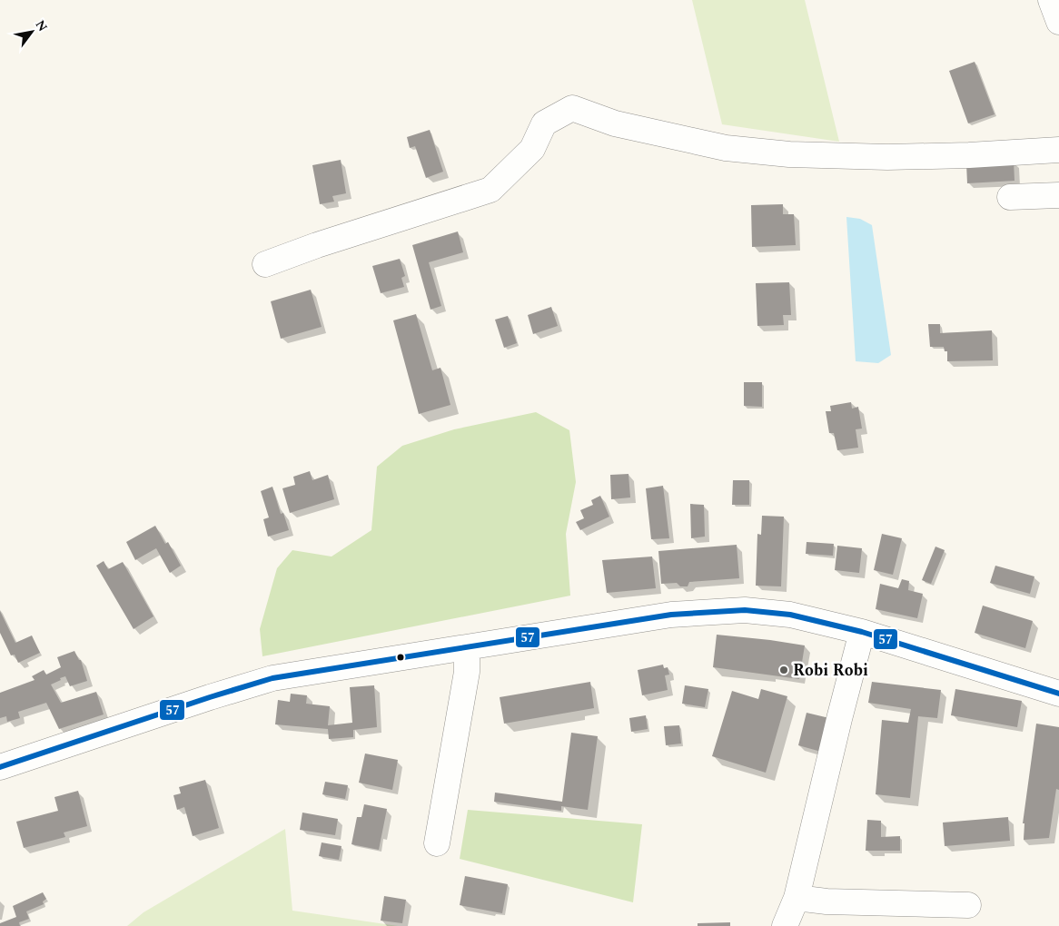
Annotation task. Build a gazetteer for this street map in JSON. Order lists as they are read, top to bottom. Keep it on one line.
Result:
{"places":["Robi Robi"],"lines":["transit line 57"],"north":"top right"}
